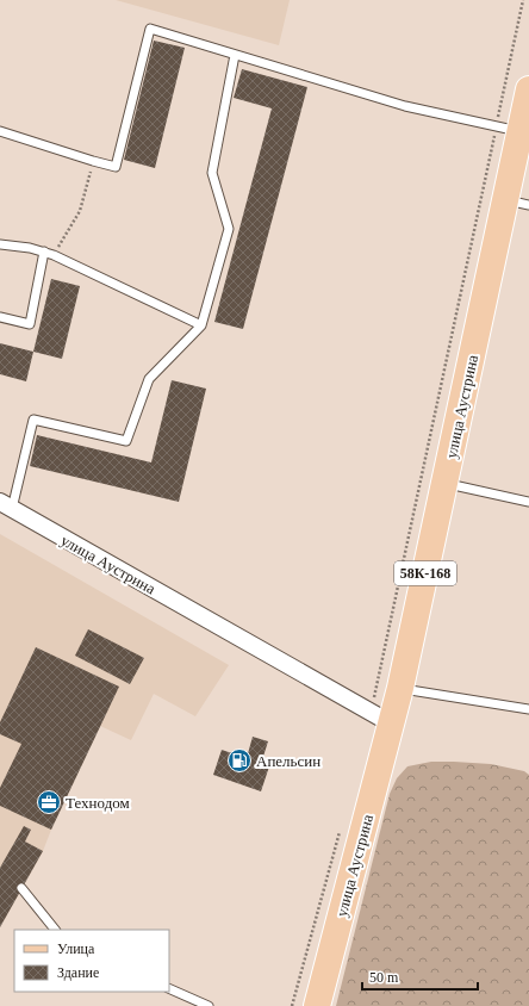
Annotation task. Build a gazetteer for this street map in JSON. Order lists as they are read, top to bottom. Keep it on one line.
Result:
{"streets":{"main road":["улица Аустрина","58К-168"]},"places":{"fuel station":["Апельсин"],"office":["Технодом"]},"legend":["Улица","Здание"],"scale_bar":"50 m"}
